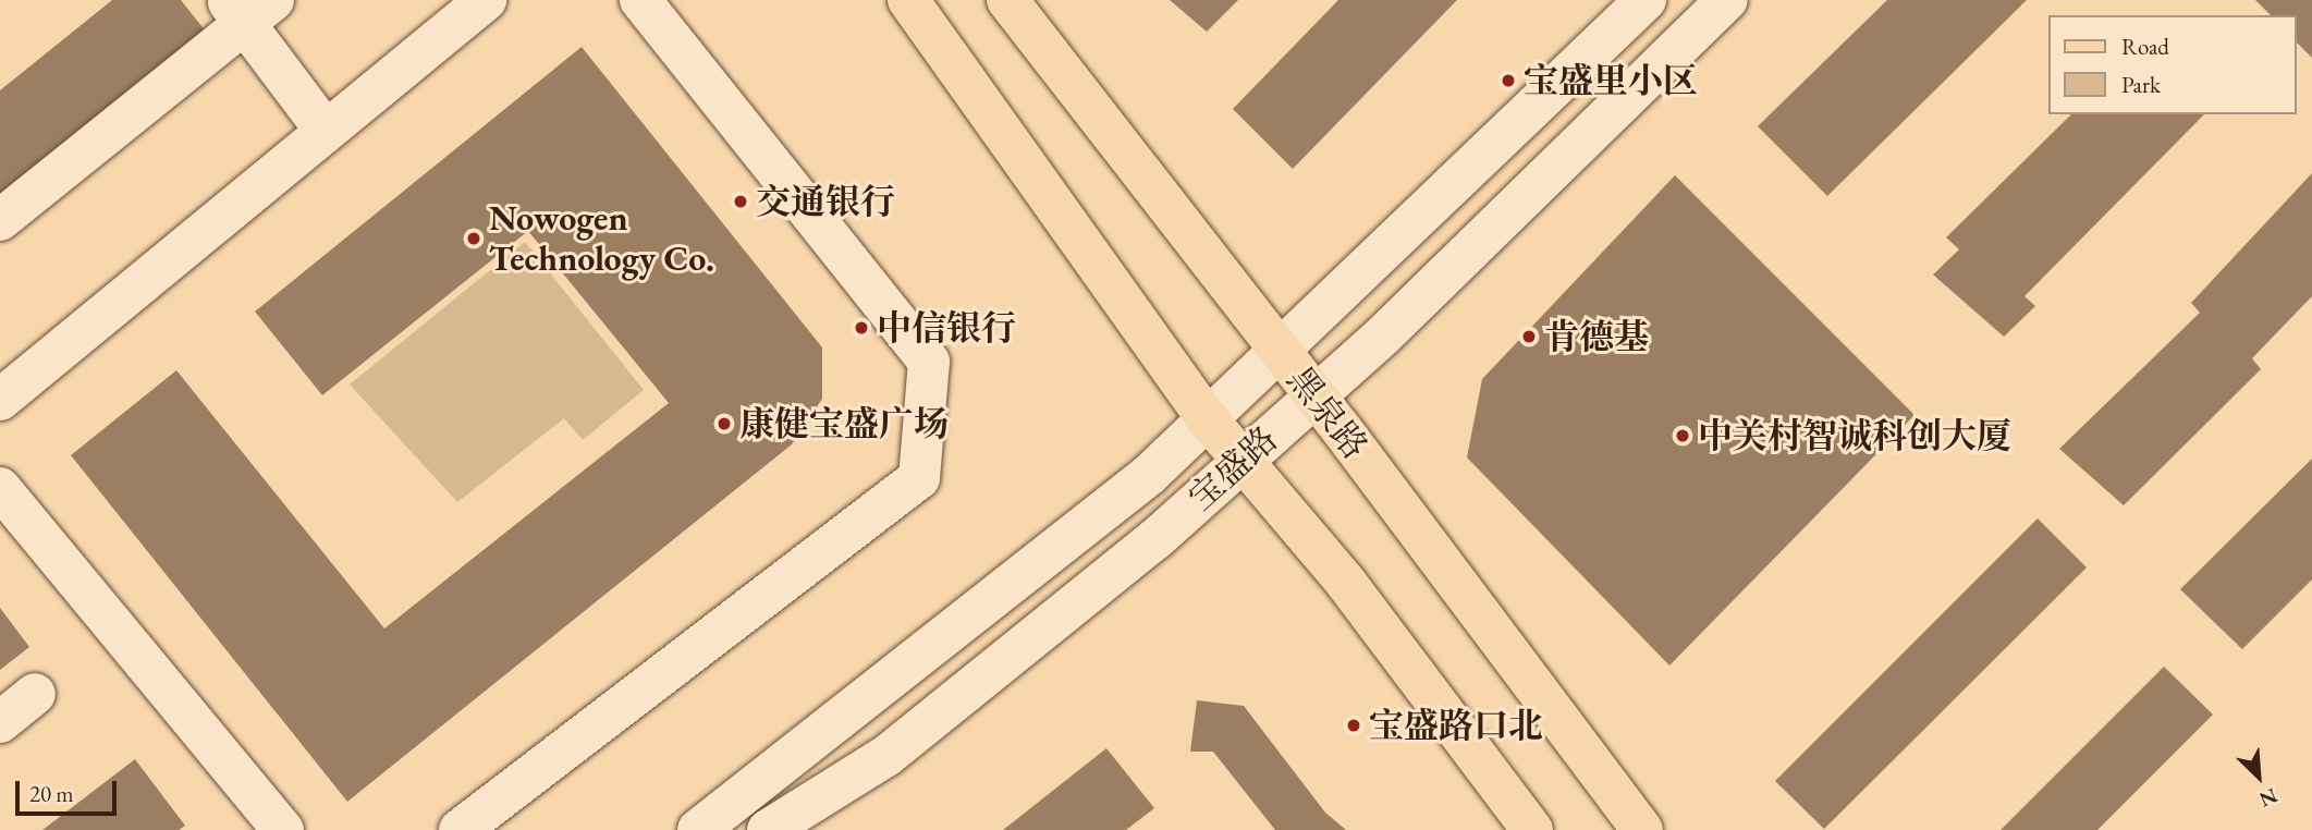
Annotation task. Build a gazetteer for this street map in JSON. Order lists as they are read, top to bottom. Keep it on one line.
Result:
{"streets":{"main road":["黑泉路"],"street":["宝盛路"]},"crossings":[["黑泉路","宝盛路"]],"places":["宝盛里小区","交通银行","Nowogen Technology Co.","中信银行","肯德基","康健宝盛广场","中关村智诚科创大厦","宝盛路口北"],"legend":["Road","Park"],"scale_bar":"20 m","north":"bottom right"}
